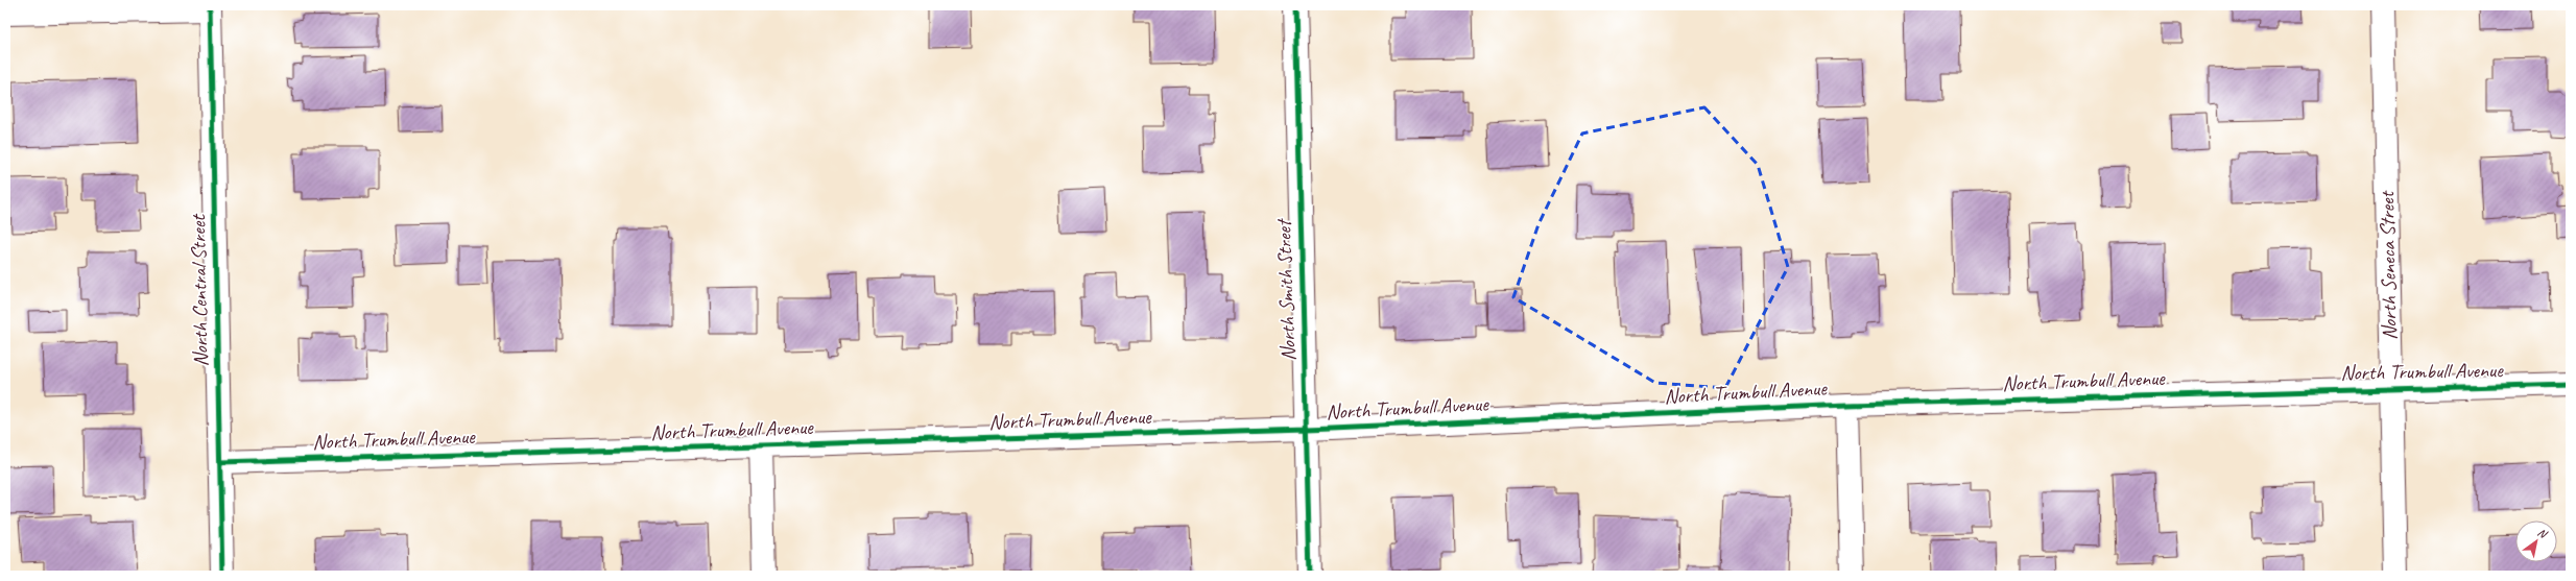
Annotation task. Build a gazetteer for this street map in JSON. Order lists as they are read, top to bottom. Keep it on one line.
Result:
{"streets":{"street":["North Seneca Street","North Central Street","North Smith Street","North Trumbull Avenue"]},"crossings":[["North Seneca Street","North Trumbull Avenue"],["North Central Street","North Trumbull Avenue"],["North Smith Street","North Trumbull Avenue"]],"north":"top right"}
